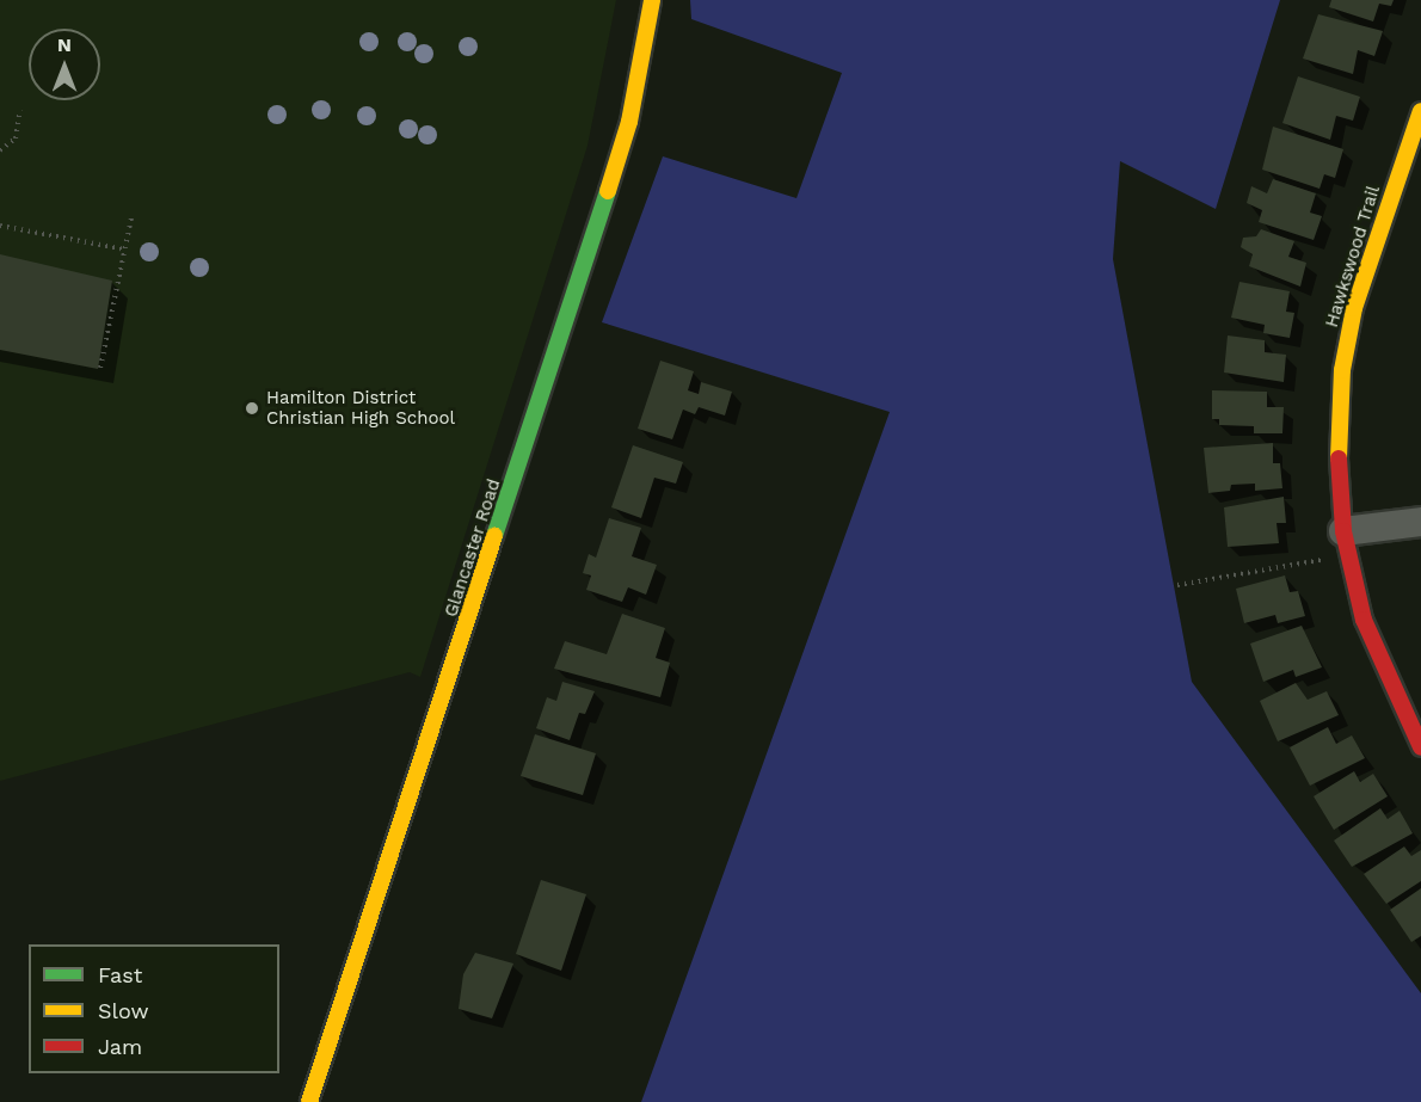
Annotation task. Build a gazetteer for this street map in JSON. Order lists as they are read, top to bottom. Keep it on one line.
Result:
{"streets":{"street":["Hawkswood Trail","Glancaster Road"]},"places":["Hamilton District Christian High School"],"legend":["Fast","Slow","Jam"],"north":"top"}
